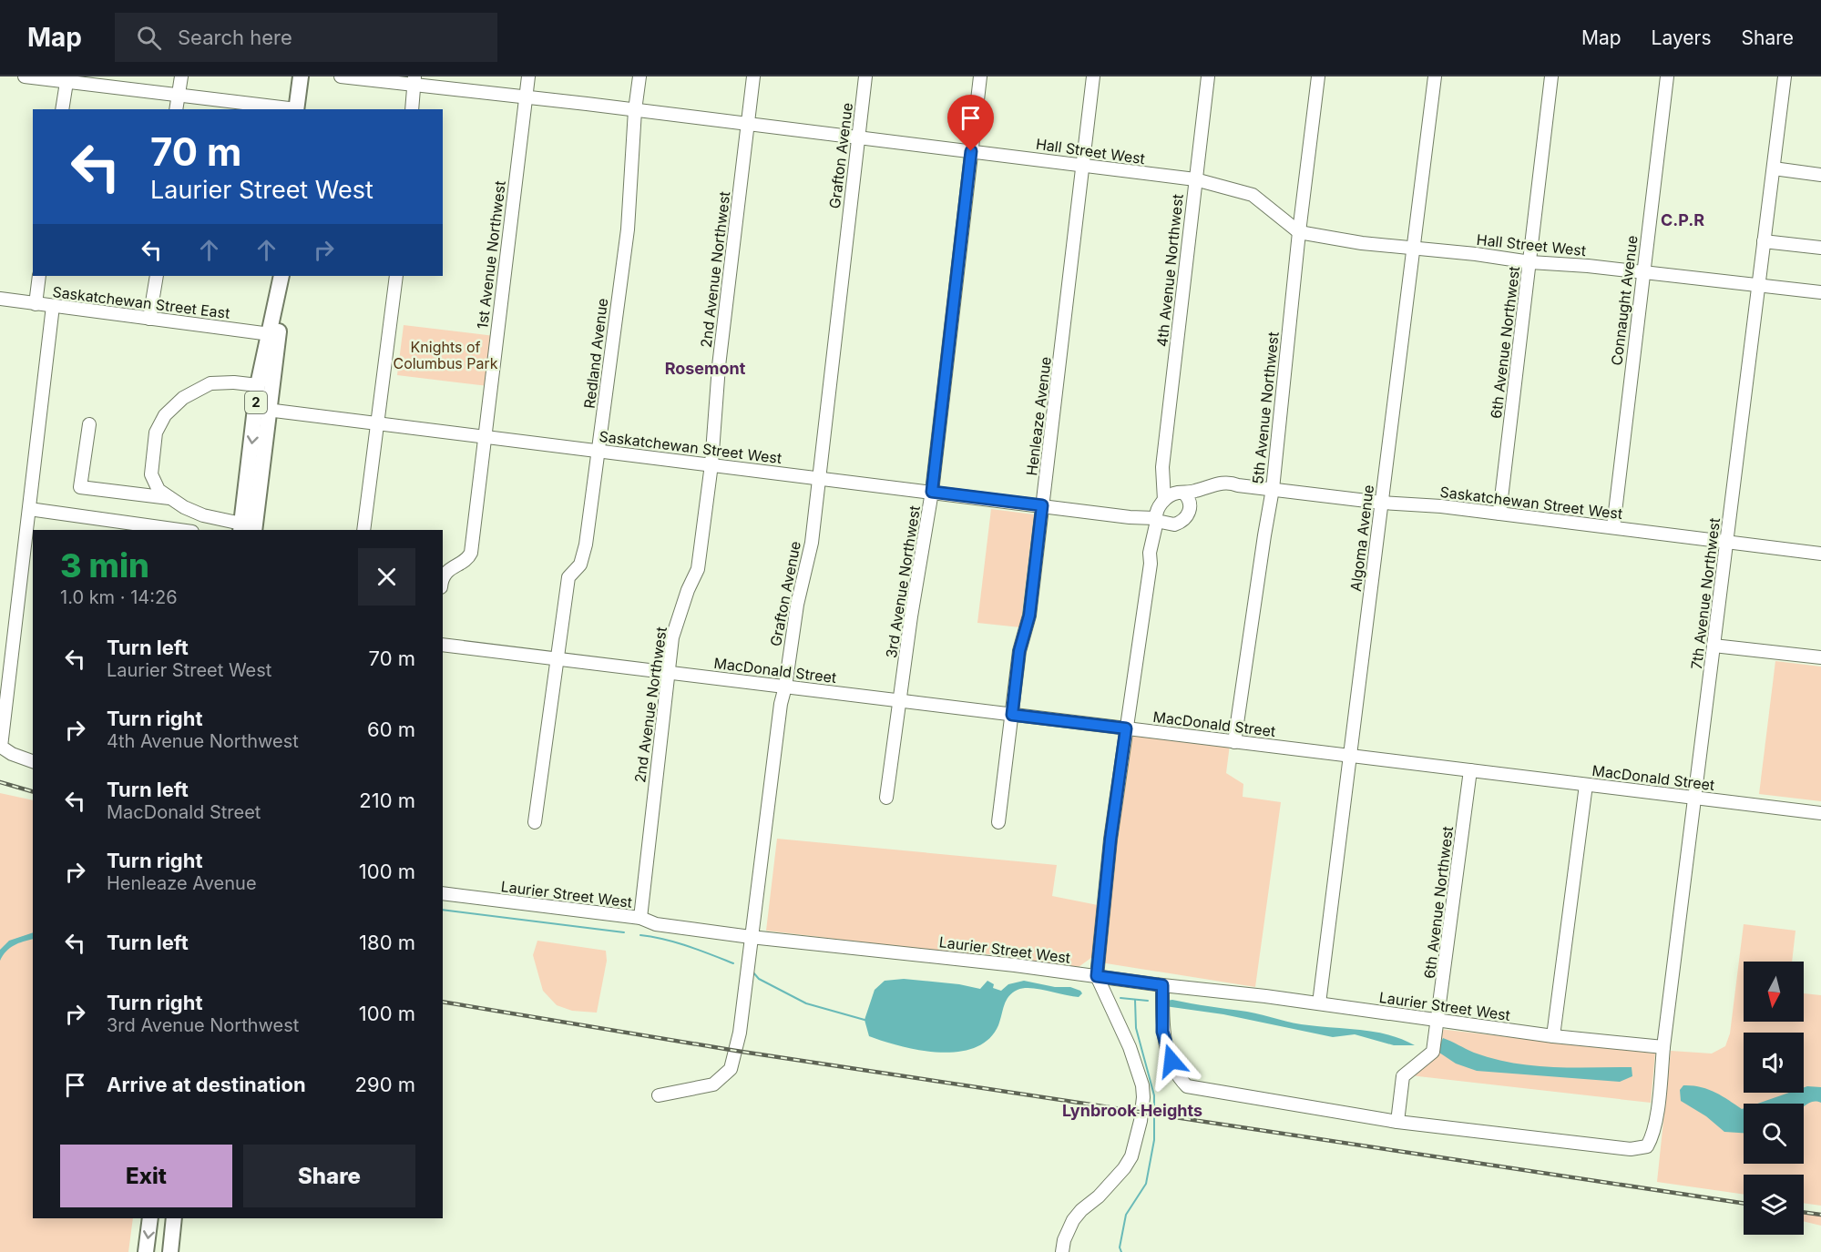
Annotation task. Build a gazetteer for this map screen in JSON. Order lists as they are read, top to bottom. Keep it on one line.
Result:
{"streets":{"main road":["2"],"street":["Hall Street West","Grafton Avenue","1st Avenue Northwest","2nd Avenue Northwest","4th Avenue Northwest","Connaught Avenue","Saskatchewan Street East","6th Avenue Northwest","Redland Avenue","5th Avenue Northwest","Henleaze Avenue","Saskatchewan Street West","Algoma Avenue","3rd Avenue Northwest","7th Avenue Northwest","MacDonald Street","Laurier Street West"]},"crossings":[["Hall Street West","Grafton Avenue"],["Hall Street West","1st Avenue Northwest"],["Hall Street West","2nd Avenue Northwest"],["Hall Street West","4th Avenue Northwest"],["Hall Street West","Connaught Avenue"],["Hall Street West","6th Avenue Northwest"],["Hall Street West","Redland Avenue"],["Hall Street West","5th Avenue Northwest"],["Hall Street West","Henleaze Avenue"],["Hall Street West","Algoma Avenue"],["Hall Street West","3rd Avenue Northwest"],["Hall Street West","7th Avenue Northwest"],["Grafton Avenue","Saskatchewan Street West"],["Grafton Avenue","MacDonald Street"],["Grafton Avenue","Laurier Street West"],["1st Avenue Northwest","Saskatchewan Street West"],["2nd Avenue Northwest","Saskatchewan Street West"],["2nd Avenue Northwest","MacDonald Street"],["2nd Avenue Northwest","Laurier Street West"],["4th Avenue Northwest","Saskatchewan Street West"],["4th Avenue Northwest","MacDonald Street"],["4th Avenue Northwest","Laurier Street West"],["Connaught Avenue","Saskatchewan Street West"],["Saskatchewan Street East","2"],["6th Avenue Northwest","Saskatchewan Street West"],["6th Avenue Northwest","7th Avenue Northwest"],["6th Avenue Northwest","MacDonald Street"],["6th Avenue Northwest","Laurier Street West"],["Redland Avenue","Saskatchewan Street West"],["Redland Avenue","MacDonald Street"],["2","Saskatchewan Street West"],["5th Avenue Northwest","Saskatchewan Street West"],["5th Avenue Northwest","MacDonald Street"],["Henleaze Avenue","Saskatchewan Street West"],["Henleaze Avenue","MacDonald Street"],["Saskatchewan Street West","Algoma Avenue"],["Saskatchewan Street West","3rd Avenue Northwest"],["Saskatchewan Street West","7th Avenue Northwest"],["Algoma Avenue","MacDonald Street"],["Algoma Avenue","Laurier Street West"],["3rd Avenue Northwest","MacDonald Street"],["7th Avenue Northwest","MacDonald Street"],["7th Avenue Northwest","Laurier Street West"]],"districts":["C.P.R","Rosemont","Lynbrook Heights"],"parks":["Knights of Columbus Park"],"north":"bottom","page":{"header":"Map","search":"Search here","nav":["Map","Layers","Share"],"turn":["70 m","Laurier Street West"],"heading":["3 min","1.0 km · 14:26"],"list":[{"name":"Turn left","note":"Laurier Street West","value":"70 m"},{"name":"Turn right","note":"4th Avenue Northwest","value":"60 m"},{"name":"Turn left","note":"MacDonald Street","value":"210 m"},{"name":"Turn right","note":"Henleaze Avenue","value":"100 m"},{"name":"Turn left","value":"180 m"},{"name":"Turn right","note":"3rd Avenue Northwest","value":"100 m"},{"name":"Arrive at destination","value":"290 m"}],"buttons":["Exit","Share"]}}
